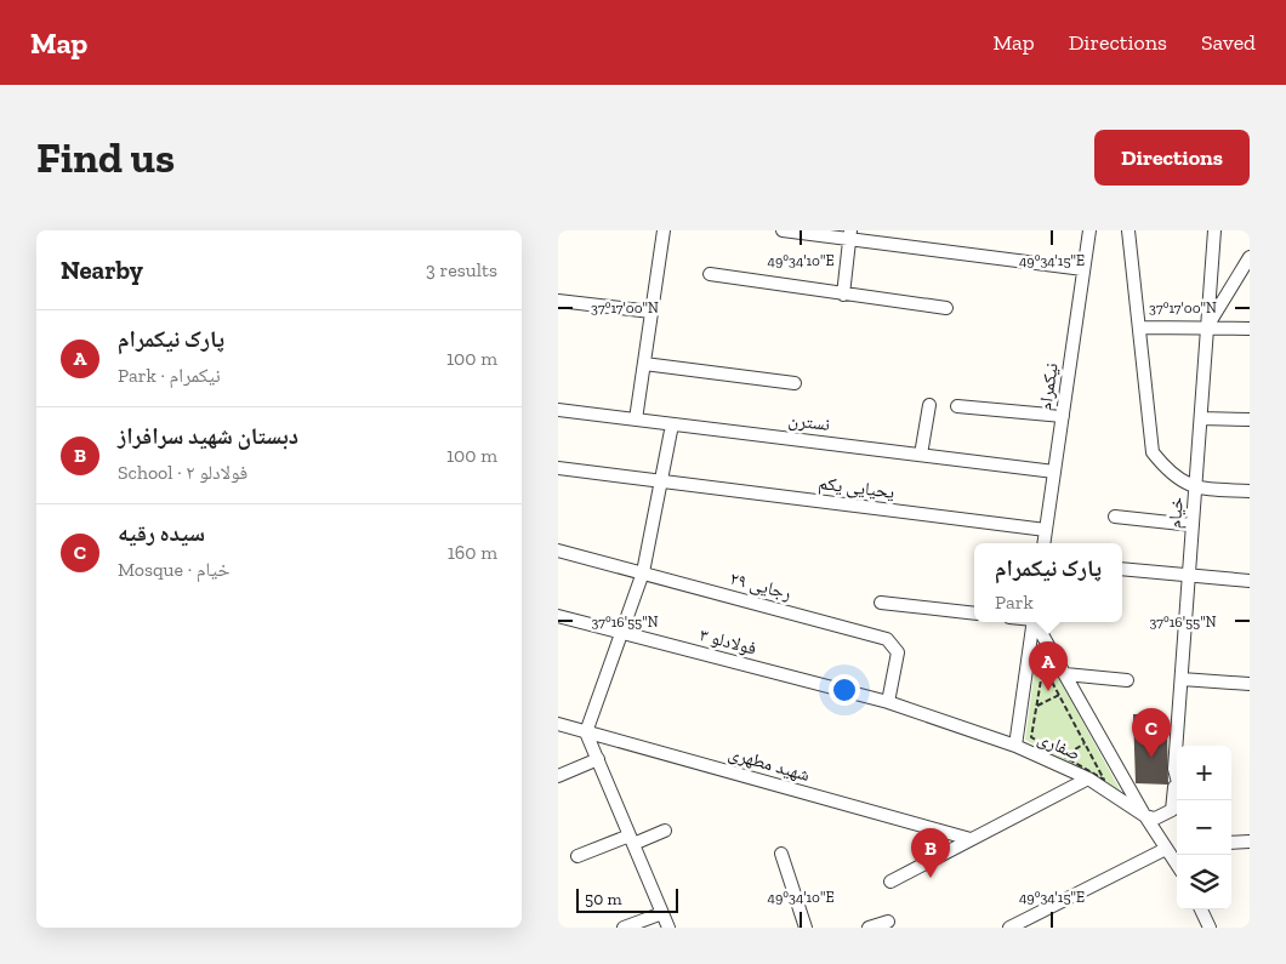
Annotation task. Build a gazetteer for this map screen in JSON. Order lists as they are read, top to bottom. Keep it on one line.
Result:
{"streets":{"street":["نیکمرام","نسترن","یحیایی یکم","خیام","رجایی ۲۹","فولادلو ۳","صفاری","شهید مطهری"]},"crossings":[["نیکمرام","نسترن"],["نیکمرام","یحیایی یکم"],["رجایی ۲۹","فولادلو ۳"],["رجایی ۲۹","صفاری"],["فولادلو ۳","صفاری"]],"scale_bar":"50 m","page":{"header":"Map","nav":["Map","Directions","Saved"],"buttons":"Directions","title":"Find us","heading":["Nearby","3 results"],"list":[{"mark":"A","name":"پارک نیکمرام","note":"Park · نیکمرام","value":"100 m"},{"mark":"B","name":"دبستان شهید سرافراز","note":"School · فولادلو ۲","value":"100 m"},{"mark":"C","name":"سیده رقیه","note":"Mosque · خیام","value":"160 m"}],"popup":["پارک نیکمرام","Park"],"pins":["A","C","B"],"map_buttons":["+","−"],"scale":"50 m"},"coordinates":["49°34'10\"E","49°34'15\"E","37°17'00\"N","37°16'55\"N"]}
